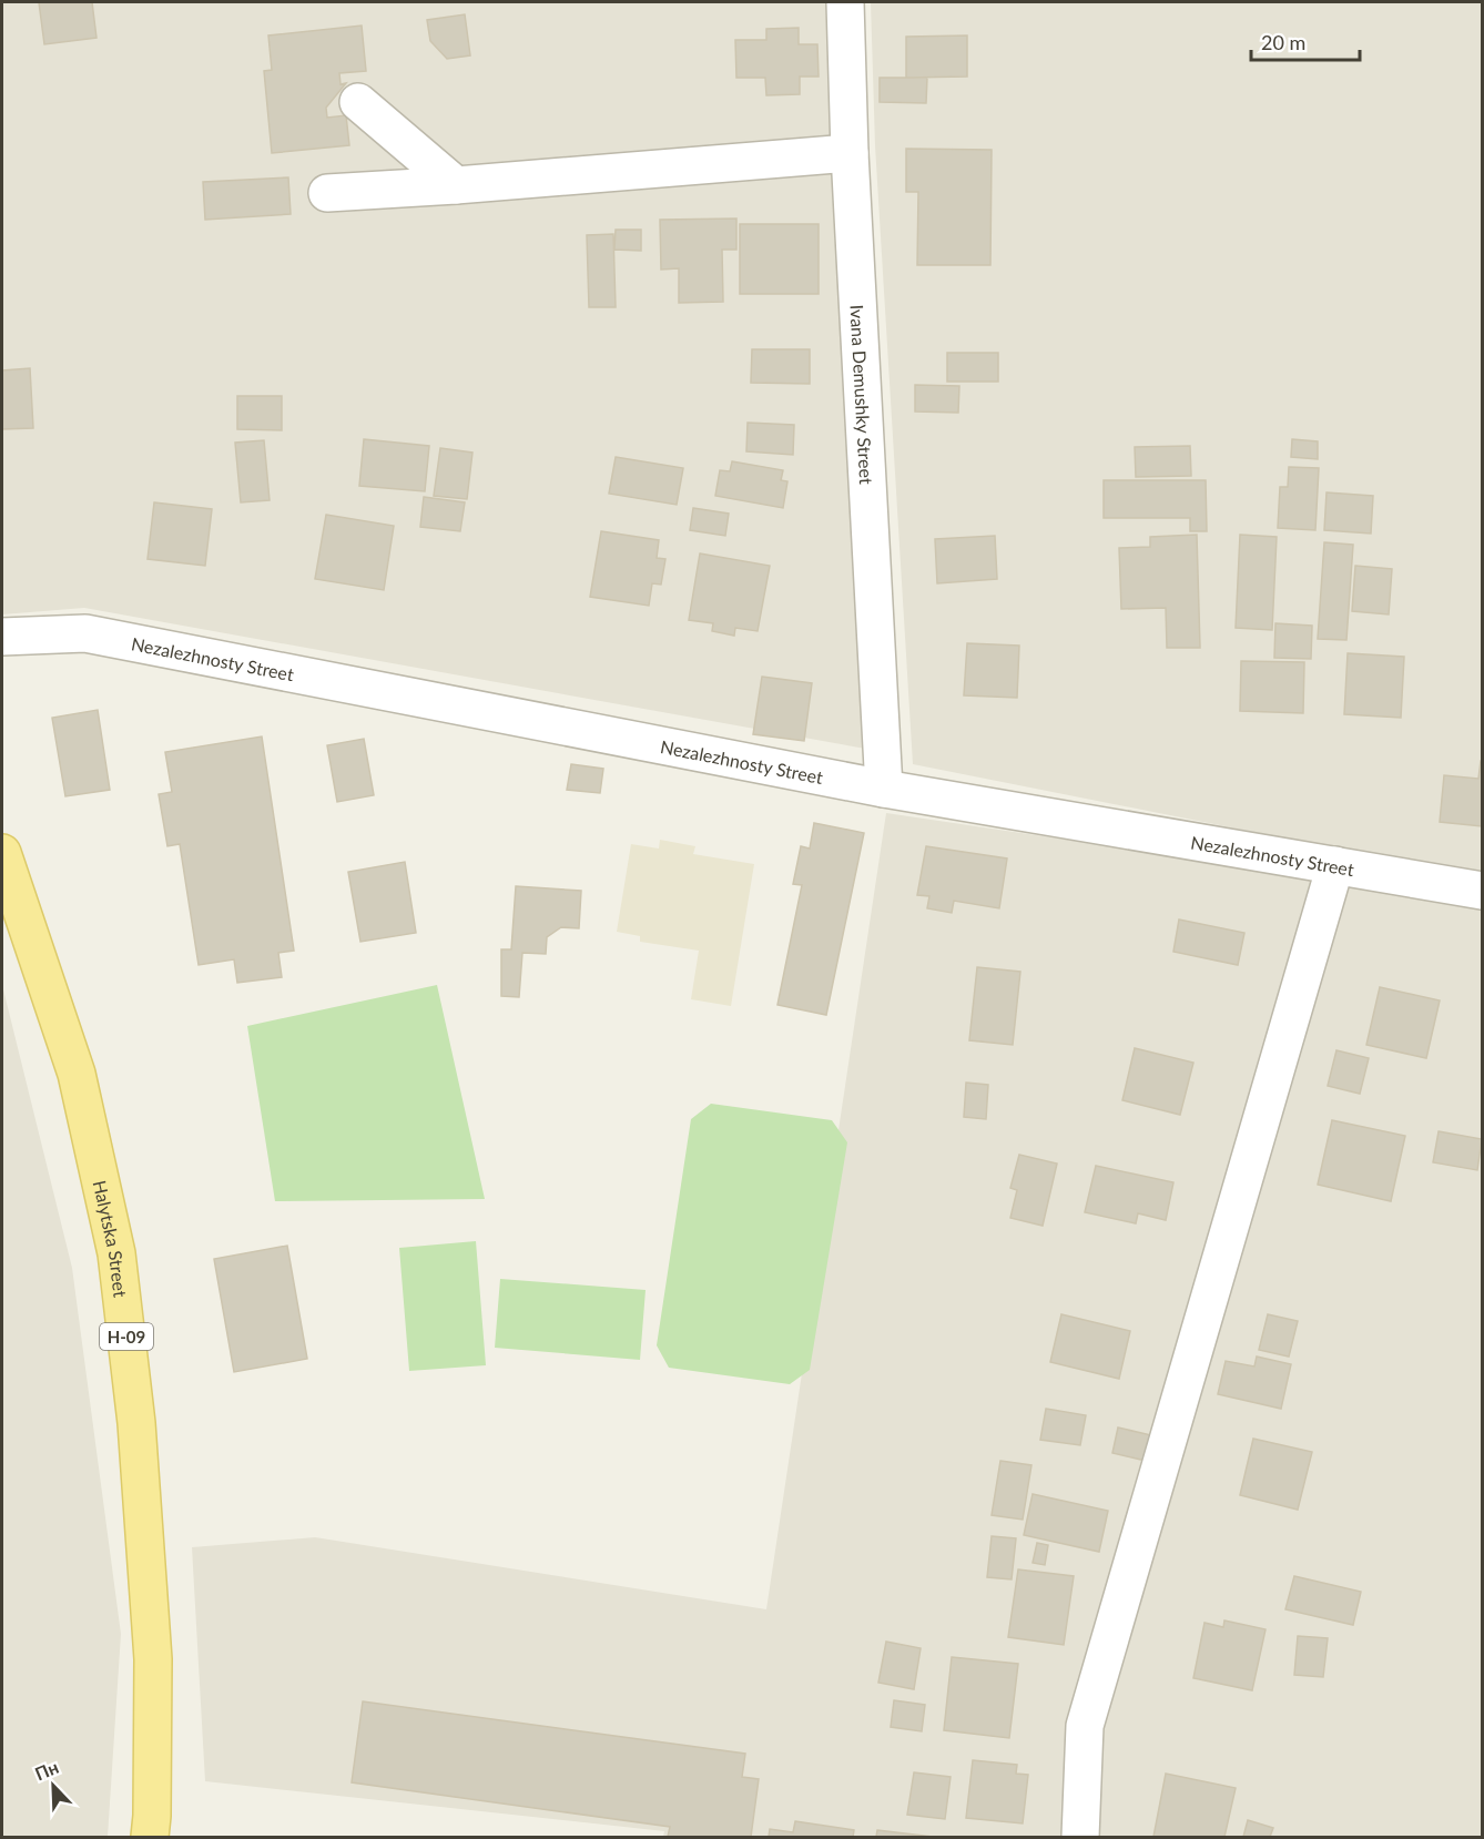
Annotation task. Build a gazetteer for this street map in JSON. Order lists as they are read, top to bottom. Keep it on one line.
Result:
{"streets":{"main road":["Halytska Street","Н-09"],"street":["Ivana Demushky Street","Nezalezhnosty Street"]},"crossings":[["Ivana Demushky Street","Nezalezhnosty Street"]],"scale_bar":"20 m","north":"top left"}
